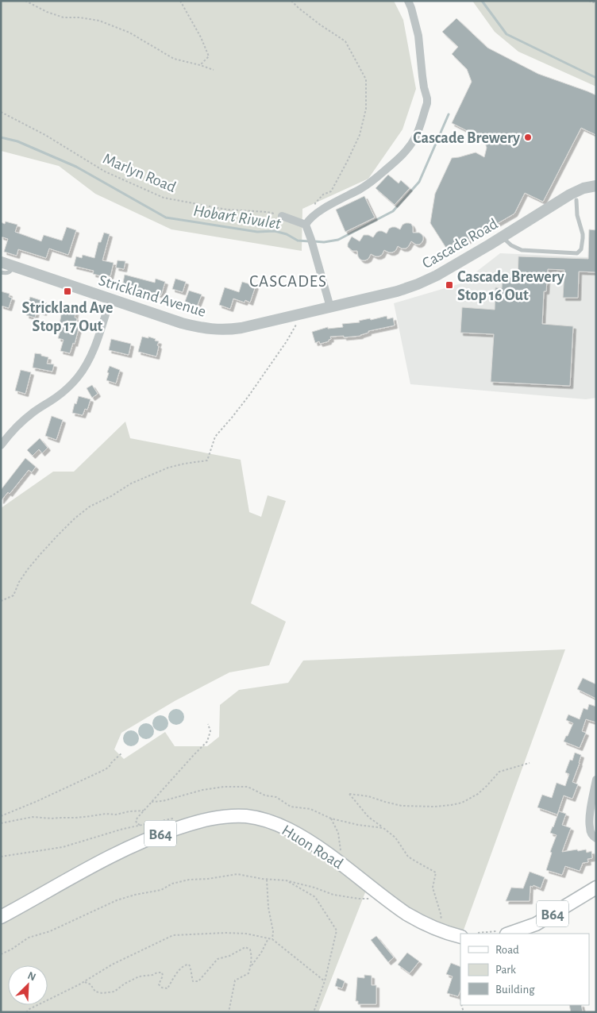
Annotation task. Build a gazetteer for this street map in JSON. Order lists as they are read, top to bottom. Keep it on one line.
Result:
{"streets":{"main road":["B64","Huon Road"],"street":["Cascade Road","Strickland Avenue"],"path":["Marlyn Road"]},"crossings":[["Cascade Road","Strickland Avenue"]],"districts":["CASCADES"],"water":["Hobart Rivulet"],"places":{"other":["Cascade Brewery"],"transit":["Cascade Brewery Stop 16 Out","Strickland Ave Stop 17 Out"]},"legend":["Road","Park","Building"],"north":"top right"}
